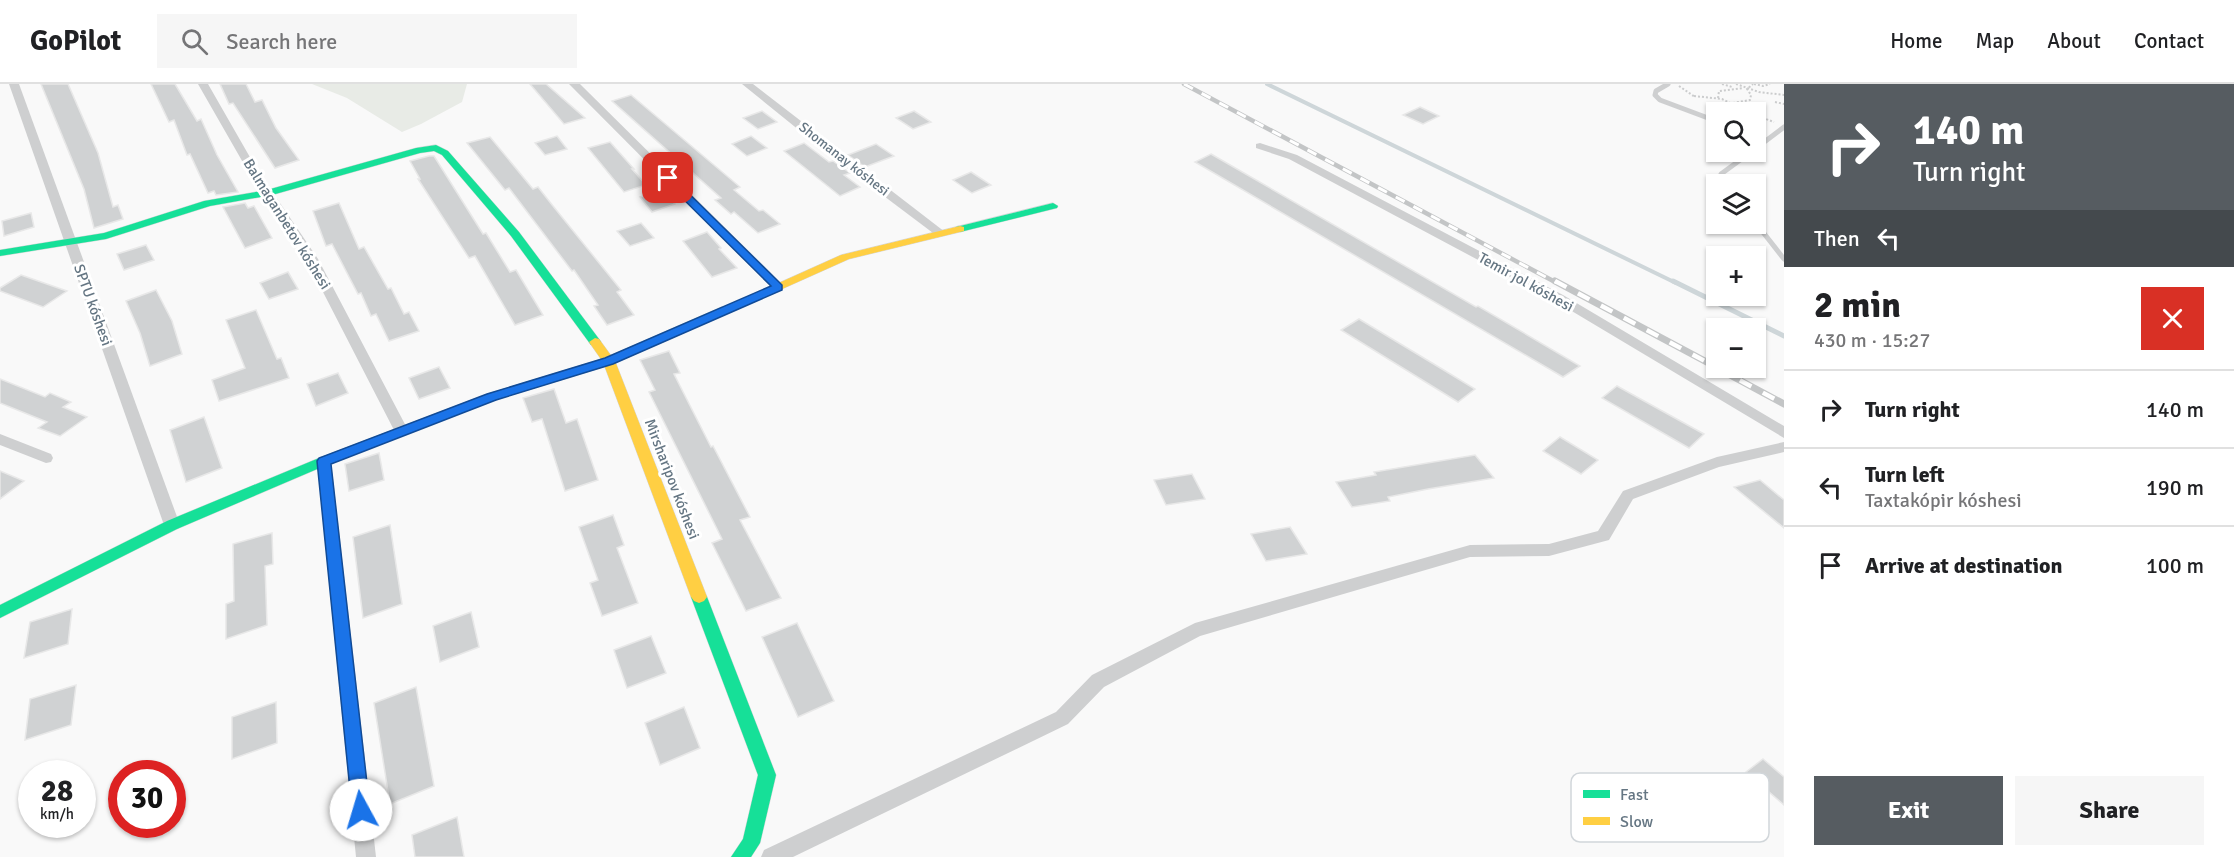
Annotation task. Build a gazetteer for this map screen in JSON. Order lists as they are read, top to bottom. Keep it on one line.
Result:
{"streets":{"street":["Shomanay kóshesi","Balmaganbetov kóshesi","Temir jol kóshesi","SPTU kóshesi","Mirsharipov kóshesi"]},"crossings":[["Balmaganbetov kóshesi","Mirsharipov kóshesi"]],"legend":["Fast","Slow"],"page":{"header":"GoPilot","search":"Search here","nav":["Home","Map","About","Contact"],"turn":["140 m","Turn right"],"map_buttons":["+","−"],"then":"Then","heading":["2 min","430 m · 15:27"],"list":[{"name":"Turn right","value":"140 m"},{"name":"Turn left","note":"Taxtakópir kóshesi","value":"190 m"},{"name":"Arrive at destination","value":"100 m"}],"speed":"28 km/h","limit":"30","buttons":["Exit","Share"]}}
